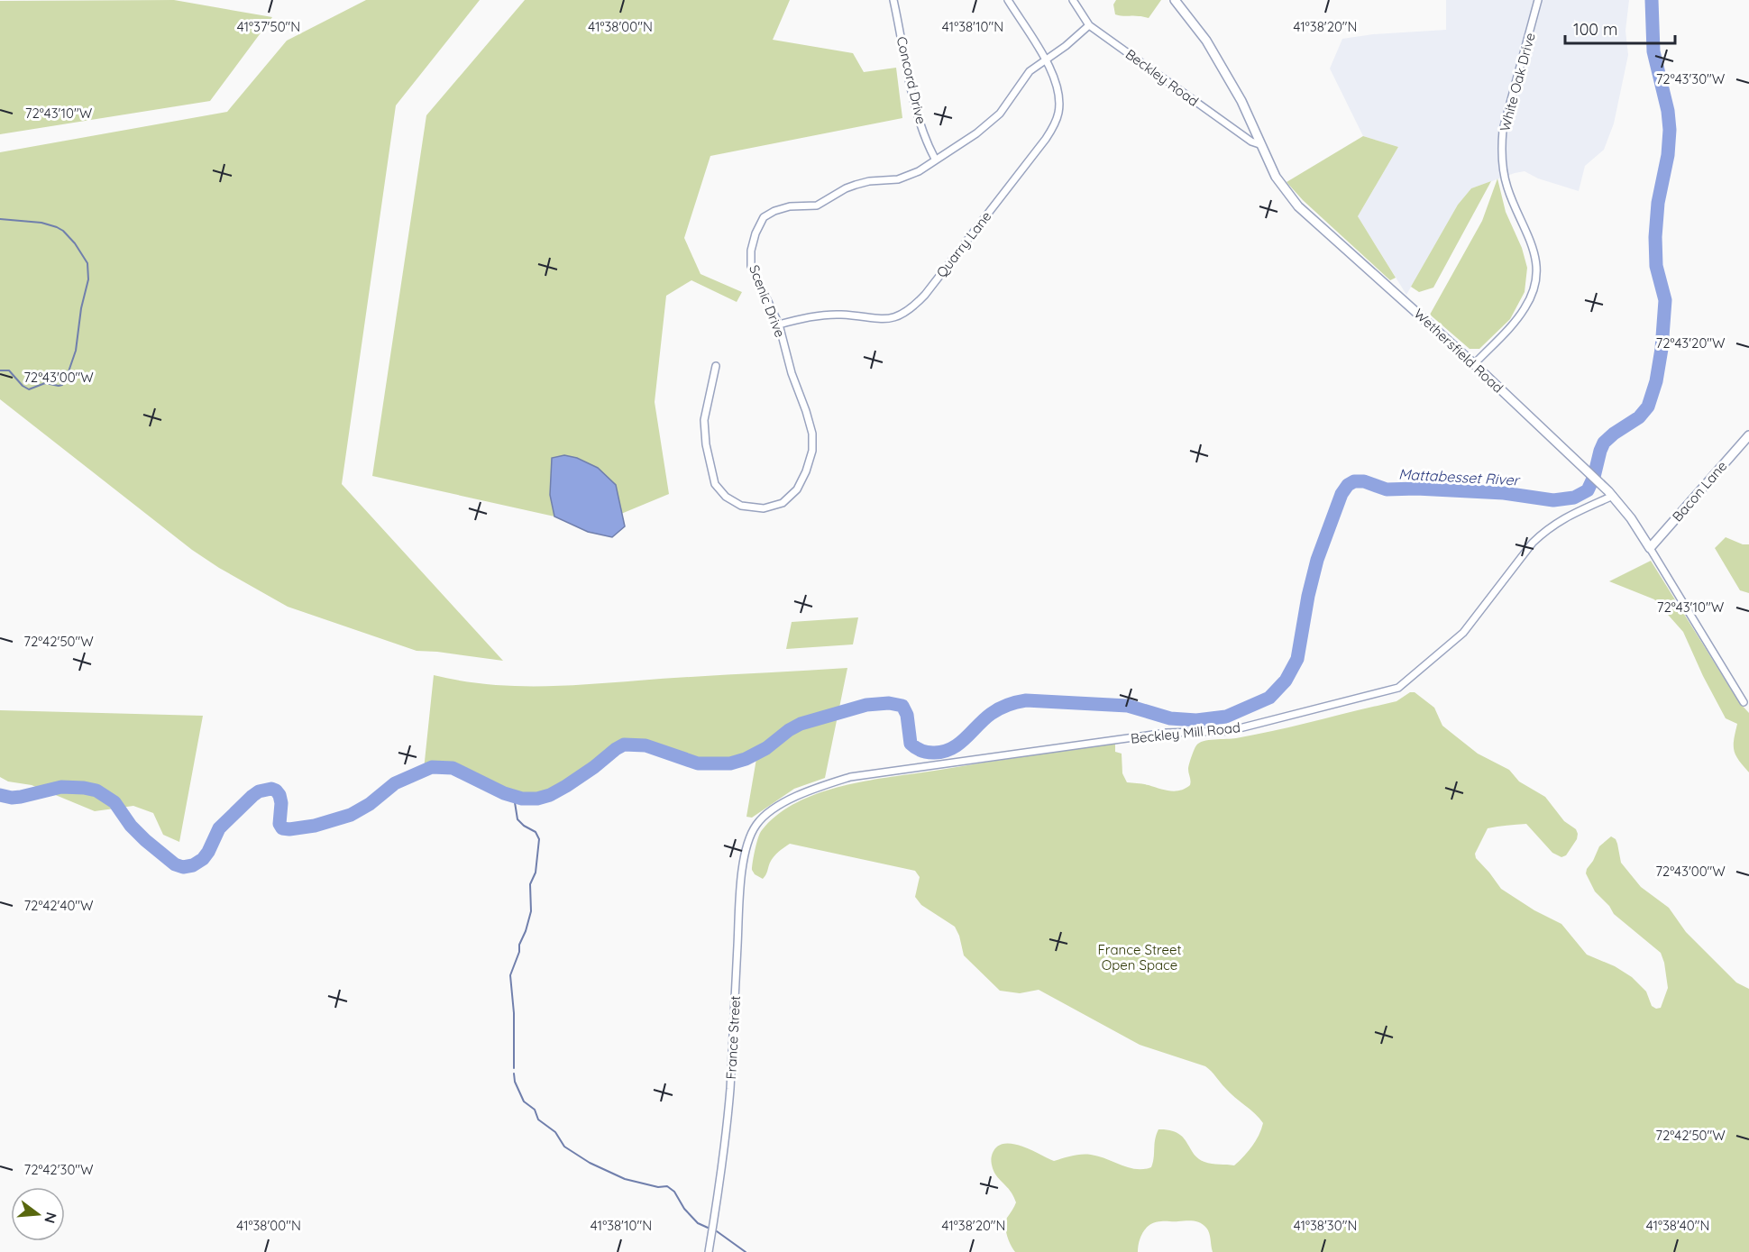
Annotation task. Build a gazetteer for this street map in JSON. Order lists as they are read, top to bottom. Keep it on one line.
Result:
{"streets":{"street":["Beckley Road","Concord Drive","White Oak Drive","Quarry Lane","Scenic Drive","Wethersfield Road","Bacon Lane","Beckley Mill Road","France Street"]},"crossings":[["Beckley Road","Scenic Drive"],["Beckley Road","Wethersfield Road"],["Concord Drive","Scenic Drive"],["White Oak Drive","Wethersfield Road"],["Quarry Lane","Scenic Drive"],["Wethersfield Road","Bacon Lane"],["Wethersfield Road","Beckley Mill Road"],["Beckley Mill Road","France Street"]],"water":["Mattabesset River"],"parks":["France Street Open Space"],"scale_bar":"100 m","north":"right","coordinates":["41°37'50\"N","41°38'00\"N","41°38'10\"N","41°38'20\"N","72°43'30\"W","72°43'10\"W","72°43'20\"W","72°43'00\"W","72°42'50\"W","72°42'40\"W","72°42'30\"W","41°38'30\"N","41°38'40\"N"]}
